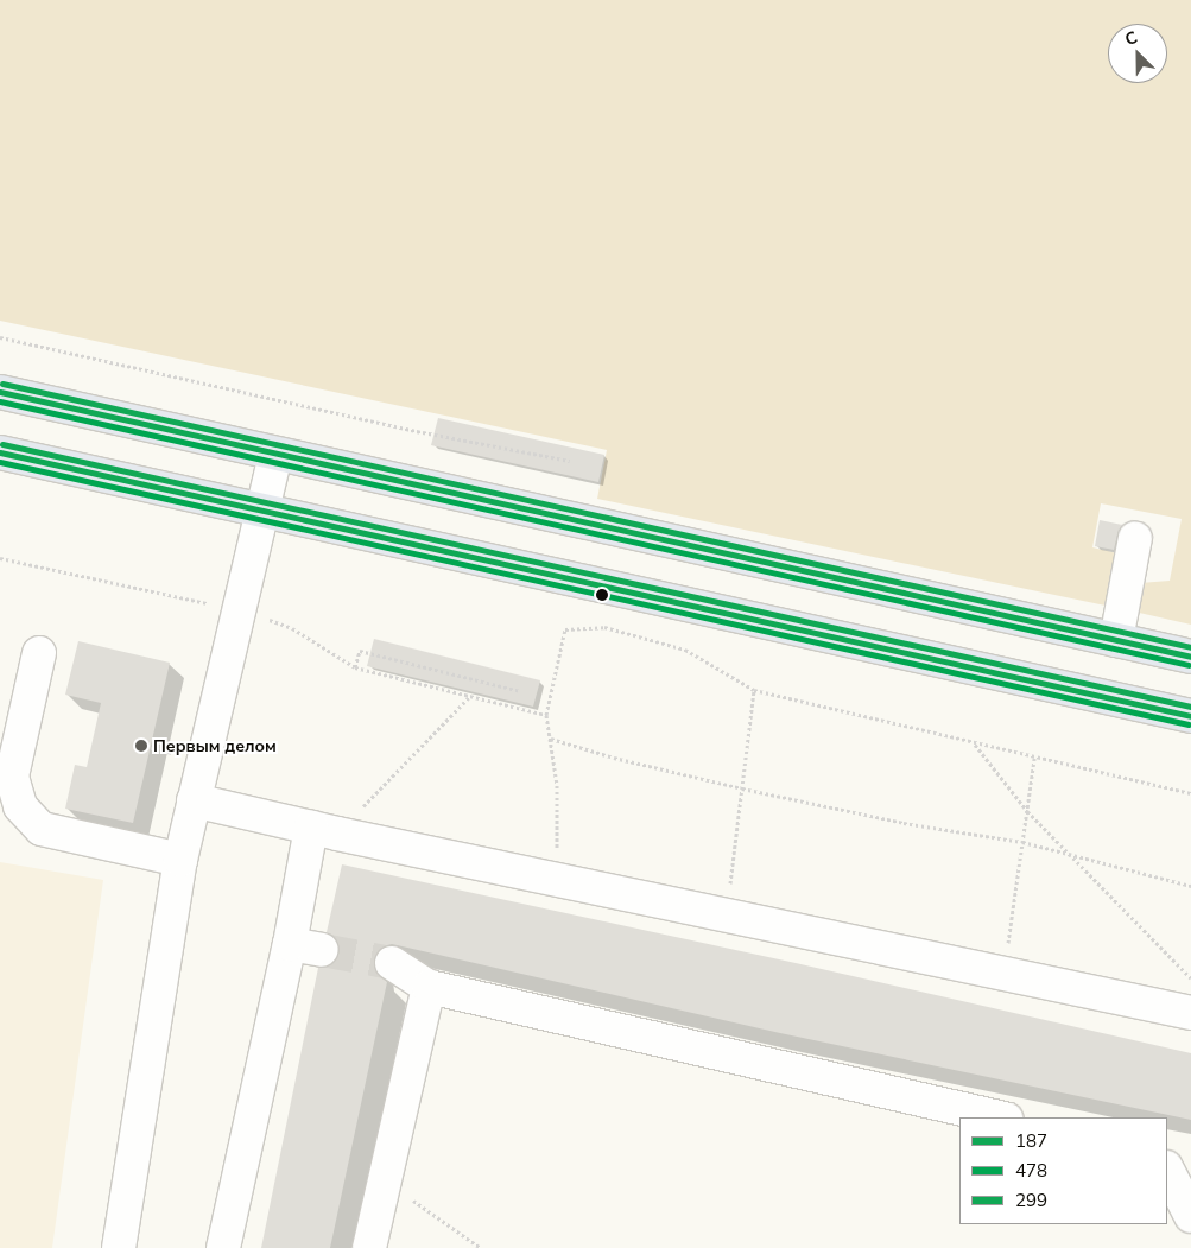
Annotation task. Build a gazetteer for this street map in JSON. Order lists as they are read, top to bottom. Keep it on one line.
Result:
{"places":["Первым делом"],"lines":["transit line 299","transit line 187","transit line 478"],"legend":["187","478","299"],"north":"top left"}
